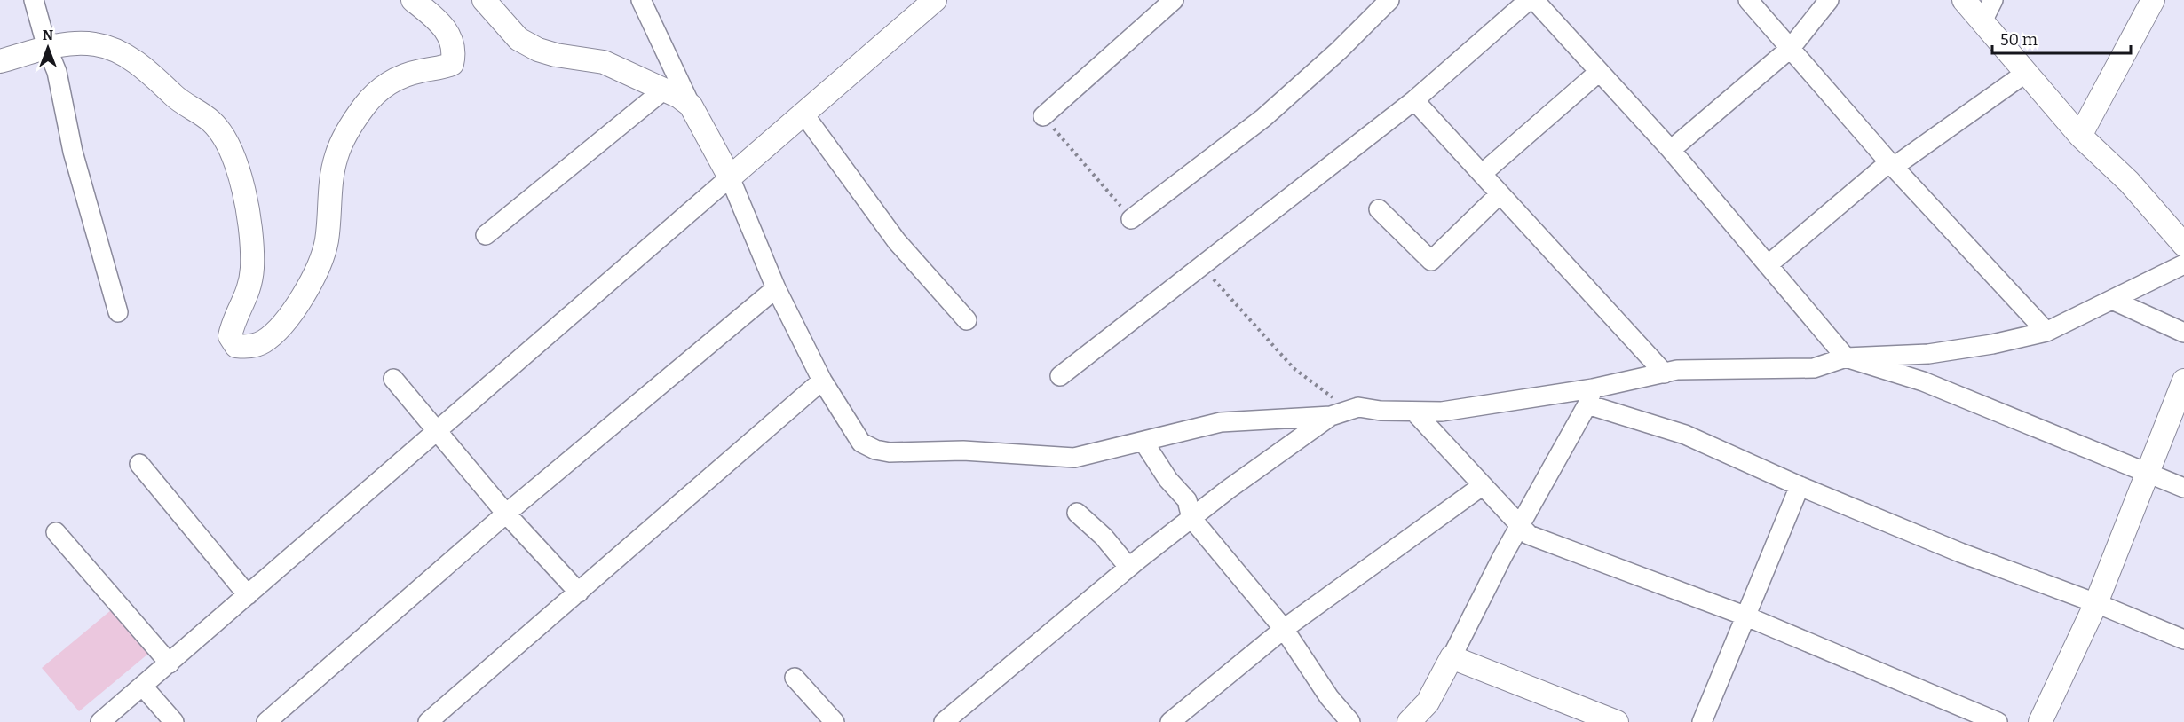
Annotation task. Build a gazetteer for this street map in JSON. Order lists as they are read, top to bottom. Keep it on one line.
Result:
{"scale_bar":"50 m","north":"top"}
